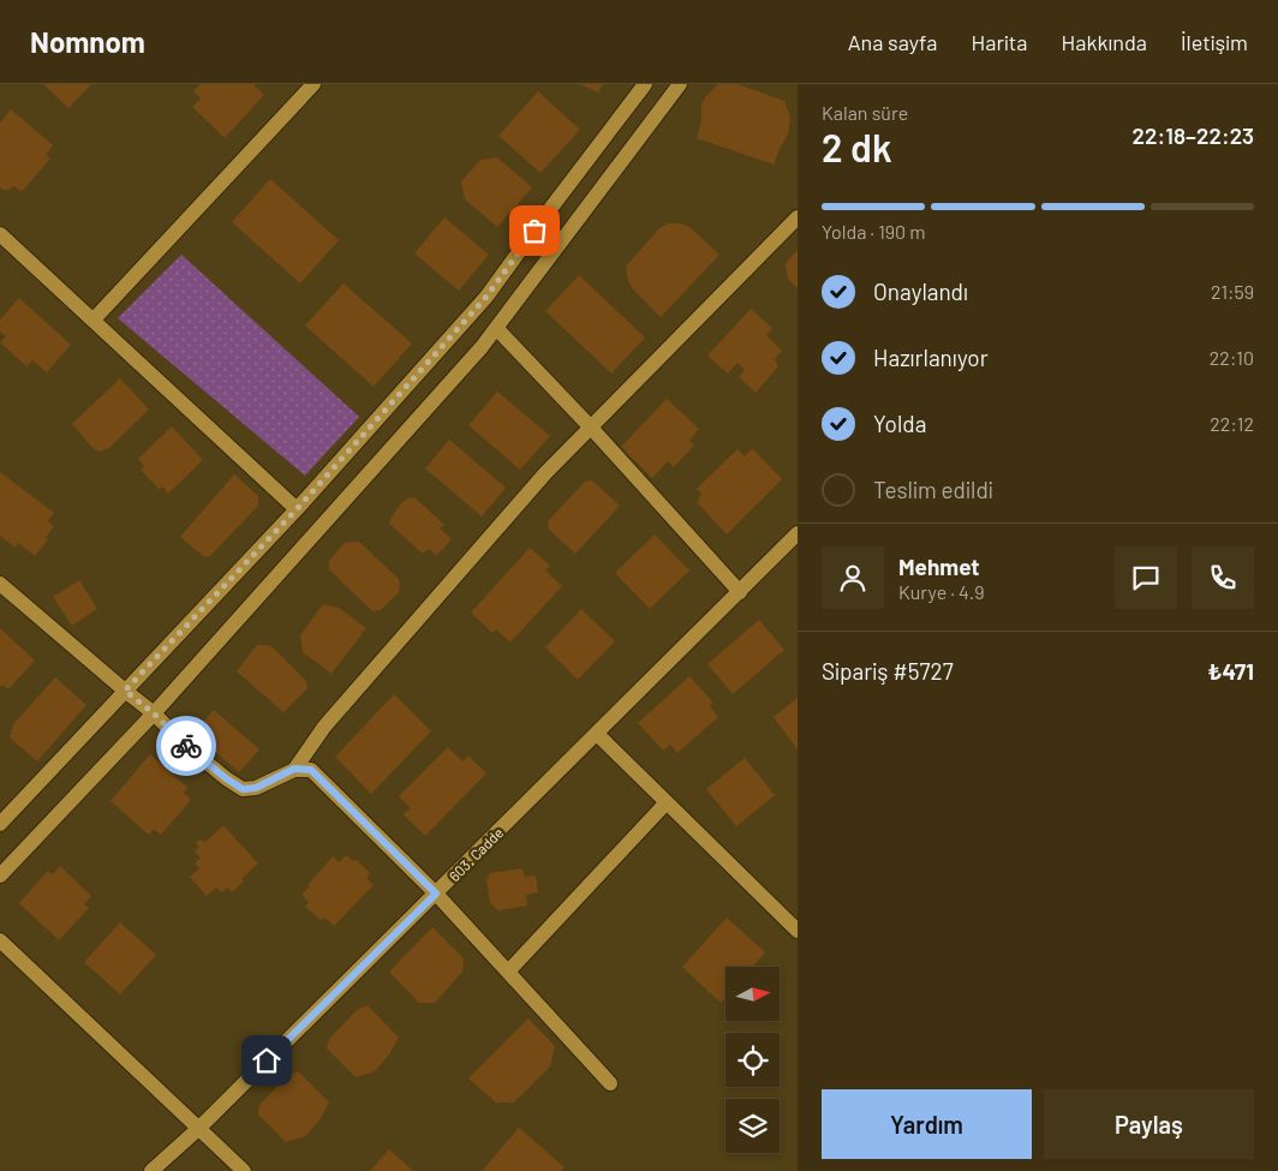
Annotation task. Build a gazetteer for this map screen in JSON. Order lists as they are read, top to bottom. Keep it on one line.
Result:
{"streets":{"street":["603. Cadde"]},"north":"right","page":{"header":"Nomnom","nav":["Ana sayfa","Harita","Hakkında","İletişim"],"heading":["2 dk","Kalan süre","22:18–22:23"],"panel":["Mehmet","Kurye · 4.9","Sipariş #5727","₺471"],"bar":"Yolda · 190 m","list":[["Onaylandı","21:59"],["Hazırlanıyor","22:10"],["Yolda","22:12"],"Teslim edildi"],"buttons":["Yardım","Paylaş"]}}
